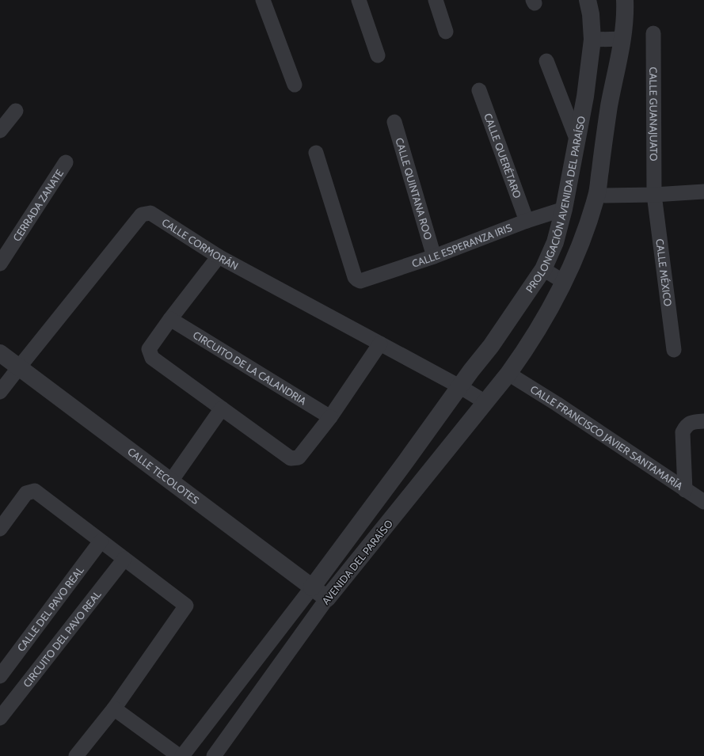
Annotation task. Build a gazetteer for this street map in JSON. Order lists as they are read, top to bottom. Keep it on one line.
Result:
{"streets":{"street":["CALLE GUANAJUATO","CALLE QUERÉTARO","CALLE QUINTANA ROO","PROLONGACIÓN AVENIDA DEL PARAÍSO","CERRADA ZANATE","CALLE CORMORÁN","CALLE ESPERANZA IRIS","CALLE MÉXICO","CIRCUITO DE LA CALANDRIA","CALLE FRANCISCO JAVIER SANTAMARÍA","CALLE TECOLOTES","AVENIDA DEL PARAÍSO","CALLE DEL PAVO REAL","CIRCUITO DEL PAVO REAL"]},"crossings":[["CALLE GUANAJUATO","CALLE MÉXICO"],["CALLE QUERÉTARO","CALLE ESPERANZA IRIS"],["CALLE QUINTANA ROO","CALLE ESPERANZA IRIS"],["PROLONGACIÓN AVENIDA DEL PARAÍSO","CALLE CORMORÁN"],["PROLONGACIÓN AVENIDA DEL PARAÍSO","CALLE ESPERANZA IRIS"],["PROLONGACIÓN AVENIDA DEL PARAÍSO","AVENIDA DEL PARAÍSO"],["CALLE CORMORÁN","CALLE TECOLOTES"],["CALLE CORMORÁN","AVENIDA DEL PARAÍSO"],["CALLE FRANCISCO JAVIER SANTAMARÍA","AVENIDA DEL PARAÍSO"],["CALLE TECOLOTES","AVENIDA DEL PARAÍSO"]]}
